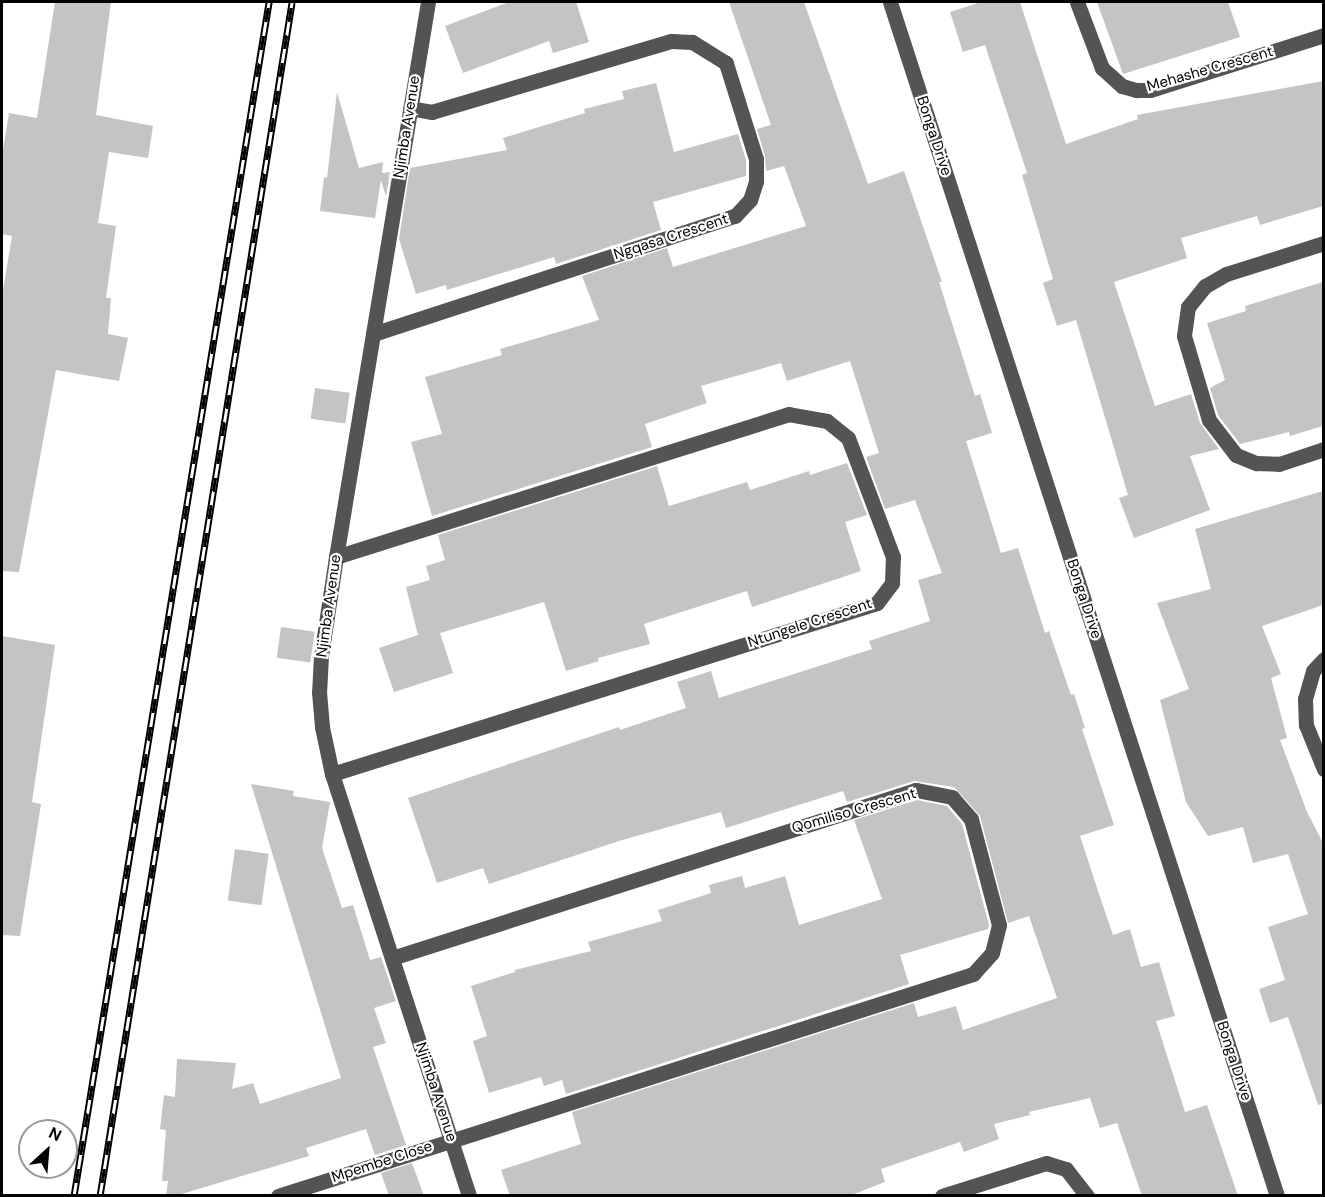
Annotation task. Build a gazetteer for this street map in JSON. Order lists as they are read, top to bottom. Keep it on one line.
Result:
{"streets":{"street":["Mehashe Crescent","Njimba Avenue","Bonga Drive","Ngqasa Crescent","Ntungele Crescent","Qomiliso Crescent","Mpembe Close"]},"crossings":[["Njimba Avenue","Ngqasa Crescent"],["Njimba Avenue","Ntungele Crescent"],["Njimba Avenue","Qomiliso Crescent"],["Njimba Avenue","Mpembe Close"],["Qomiliso Crescent","Mpembe Close"]],"north":"top right"}
